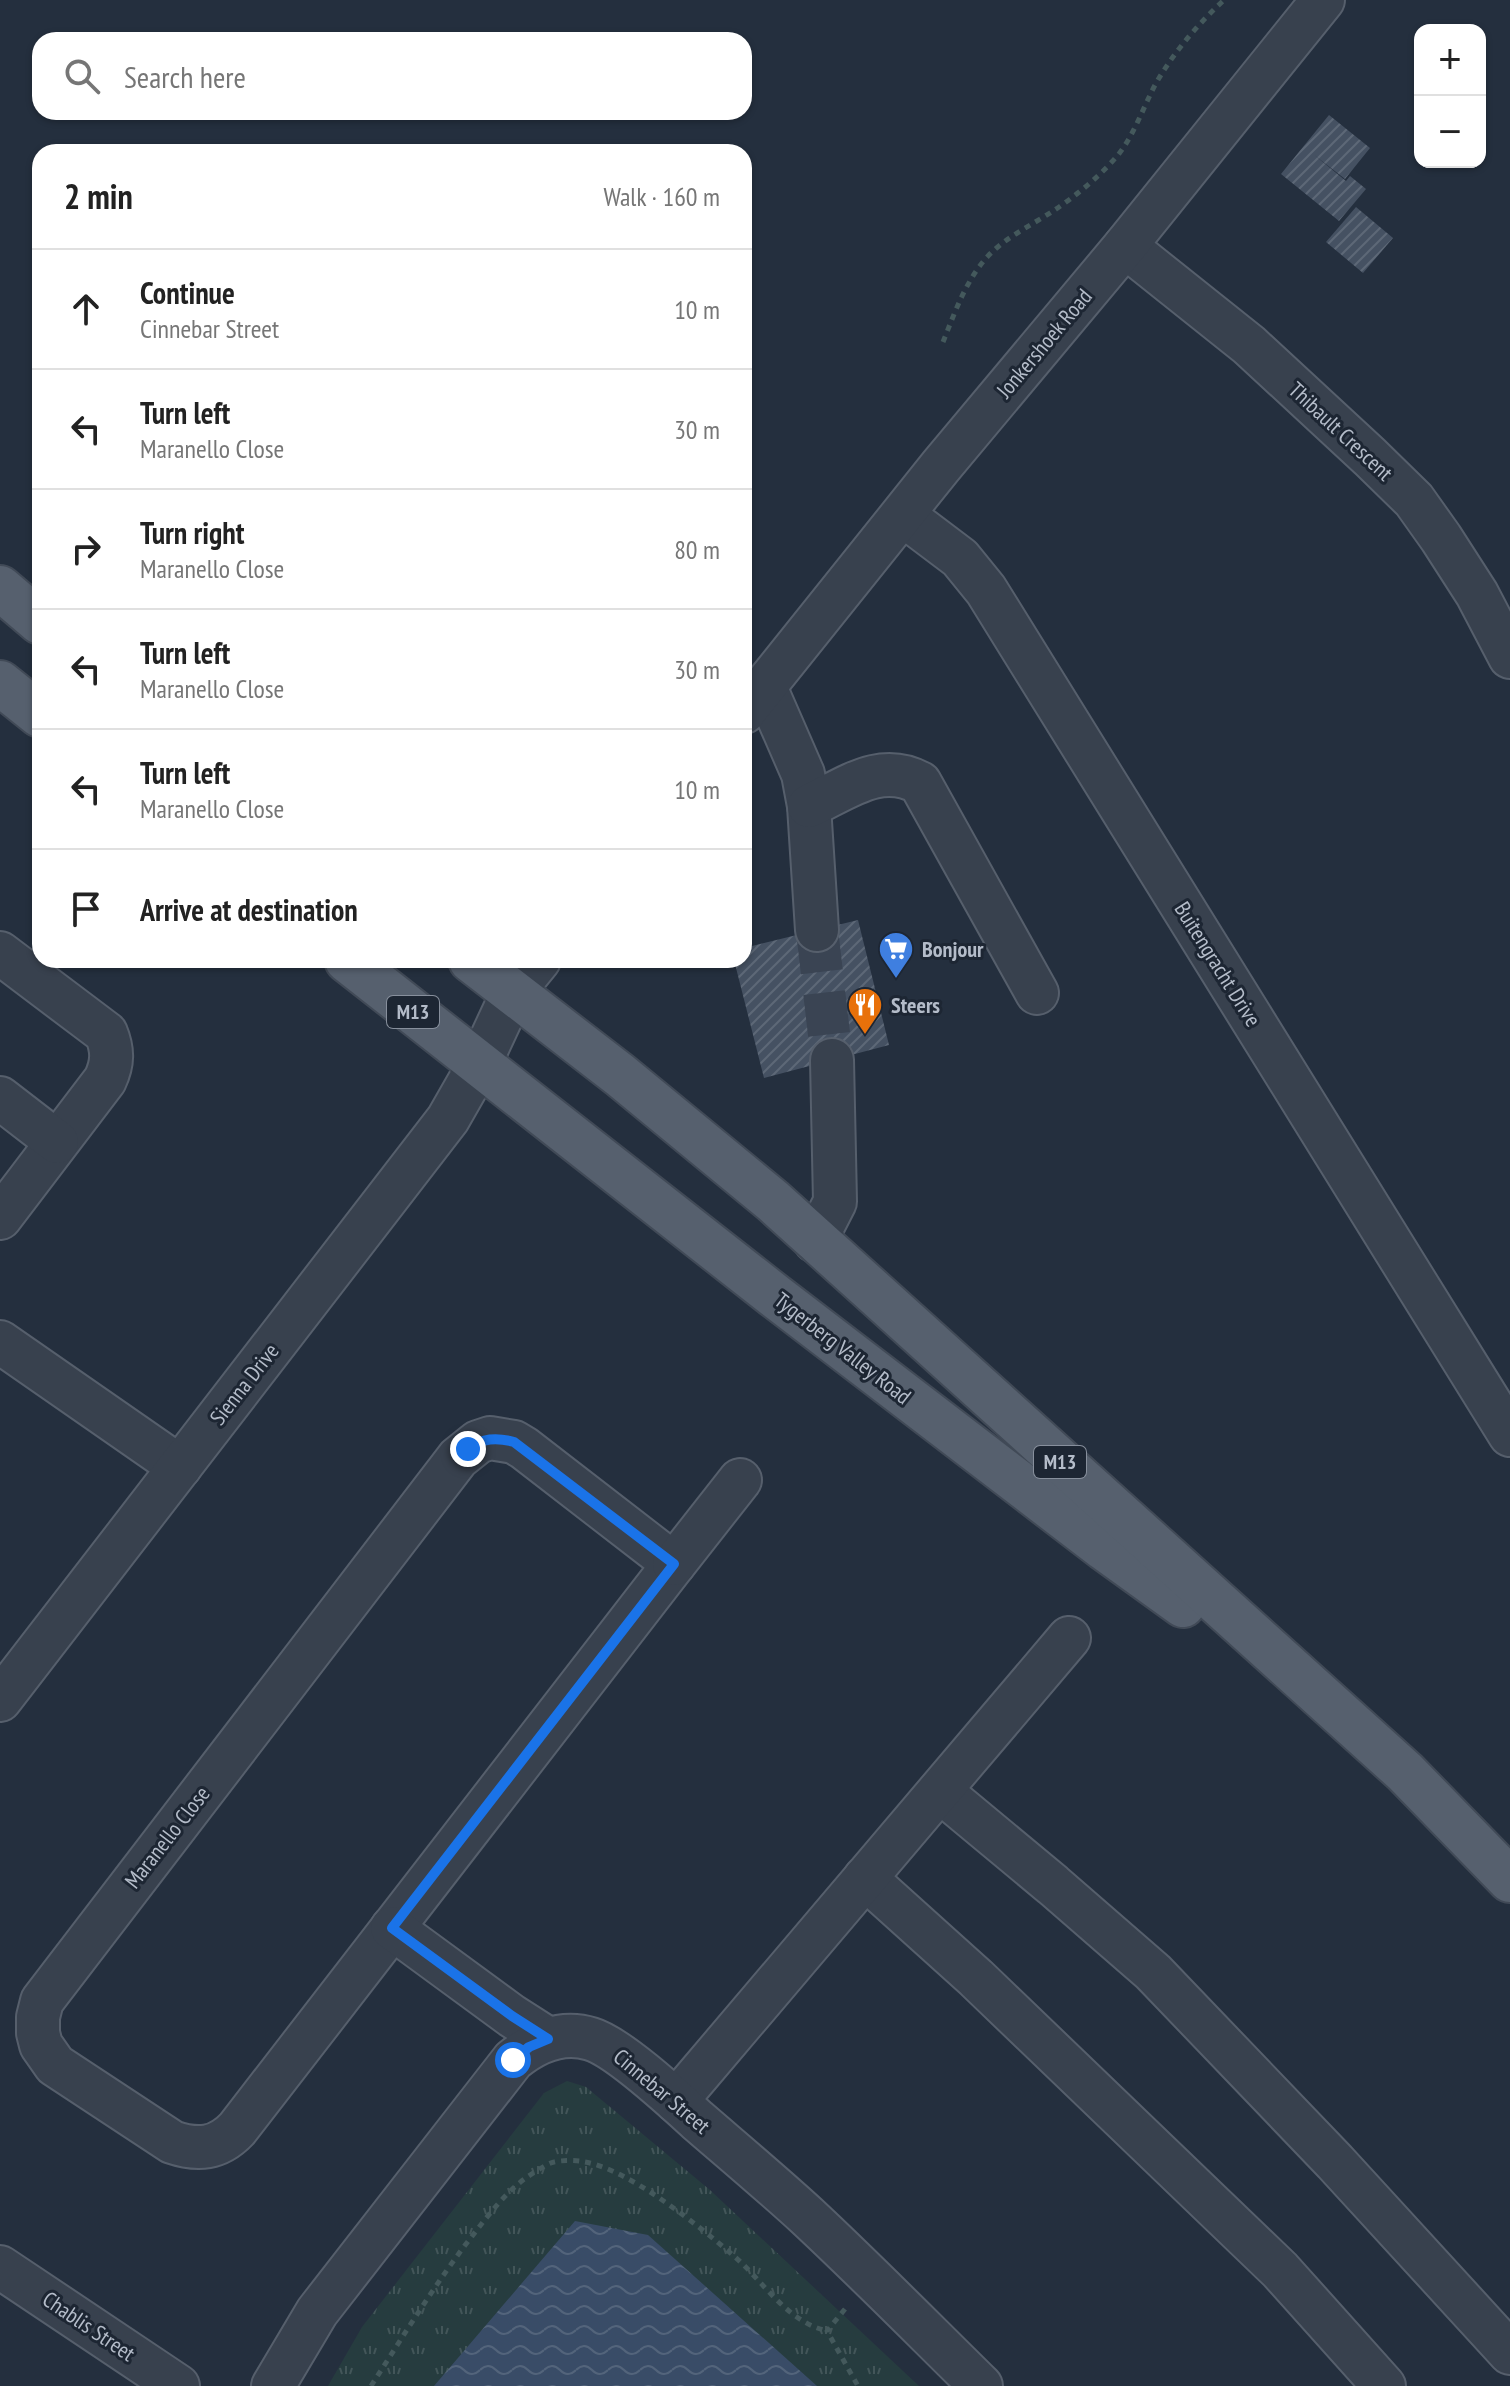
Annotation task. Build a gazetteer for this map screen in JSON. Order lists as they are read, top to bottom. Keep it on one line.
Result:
{"streets":{"main road":["M13","Tygerberg Valley Road"],"street":["Jonkershoek Road","Thibault Crescent","Buitengracht Drive","Sienna Drive","Maranello Close","Cinnebar Street","Chablis Street"]},"crossings":[["Jonkershoek Road","Thibault Crescent"],["Jonkershoek Road","Buitengracht Drive"],["Tygerberg Valley Road","Sienna Drive"]],"places":{"supermarket":["Bonjour"],"restaurant":["Steers"]},"page":{"map_buttons":["+","−"],"search":"Search here","heading":["2 min","Walk · 160 m"],"list":[["Continue","Cinnebar Street","10 m"],["Turn left","Maranello Close","30 m"],["Turn right","Maranello Close","80 m"],["Turn left","Maranello Close","30 m"],["Turn left","Maranello Close","10 m"],"Arrive at destination"]}}
